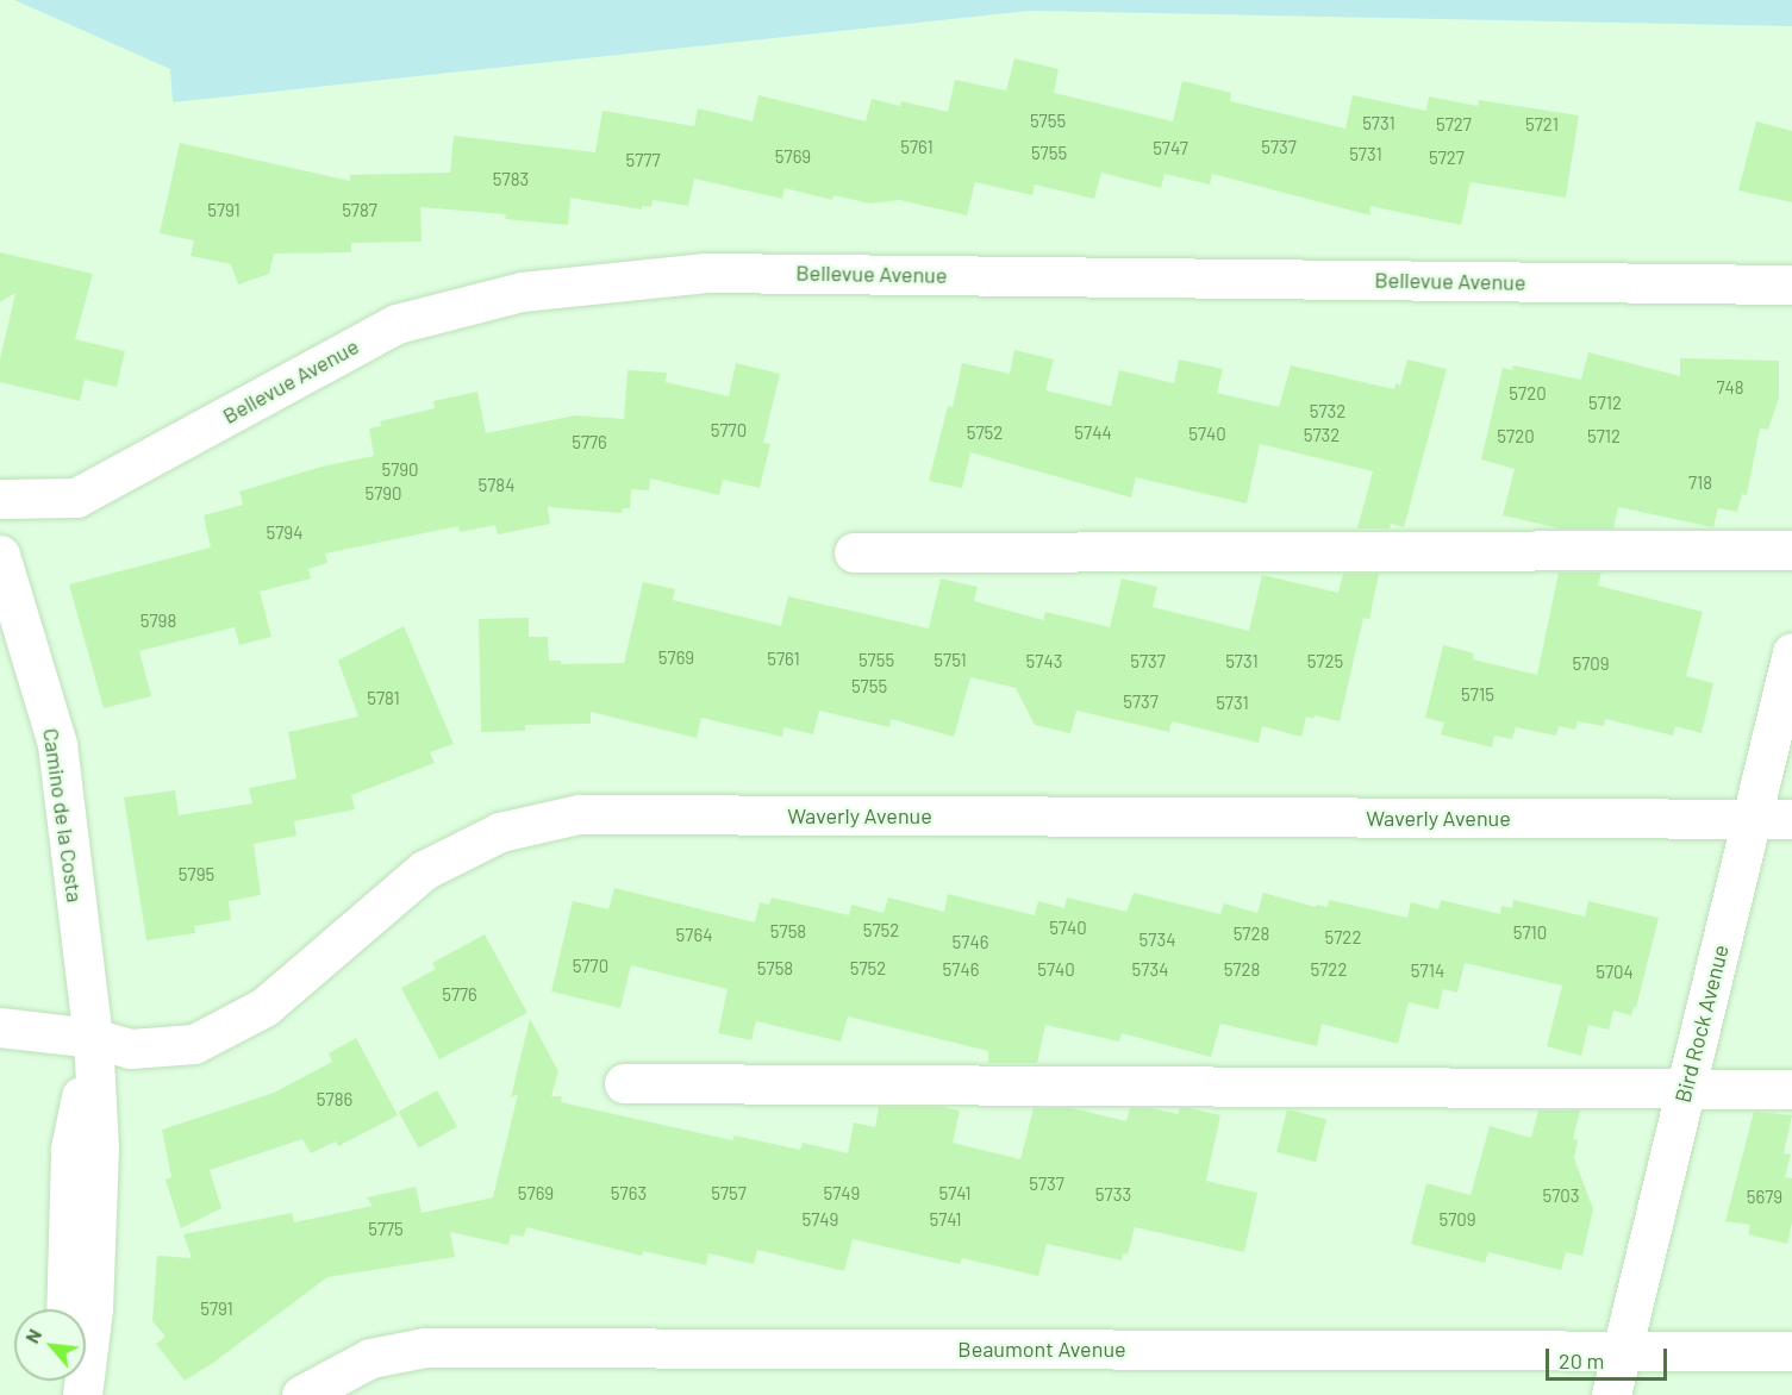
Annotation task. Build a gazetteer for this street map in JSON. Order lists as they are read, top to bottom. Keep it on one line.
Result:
{"streets":{"street":["Bellevue Avenue","Camino de la Costa","Waverly Avenue","Bird Rock Avenue","Beaumont Avenue"]},"crossings":[["Camino de la Costa","Waverly Avenue"],["Waverly Avenue","Bird Rock Avenue"],["Bird Rock Avenue","Beaumont Avenue"]],"house_numbers":["5755","5731","5727","5721","5761","5737","5747","5755","5731","5769","5727","5777","5783","5791","5787","748","5720","5712","5732","5770","5752","5744","5740","5732","5720","5712","5776","5790","718","5784","5790","5794","5798","5769","5761","5755","5751","5743","5737","5731","5725","5709","5755","5715","5781","5737","5731","5795","5740","5752","5758","5710","5728","5764","5722","5734","5746","5770","5758","5752","5746","5740","5734","5728","5722","5714","5704","5776","5786","5737","5769","5763","5757","5749","5741","5733","5703","5679","5749","5741","5709","5775","5791"],"scale_bar":"20 m","north":"top left"}
